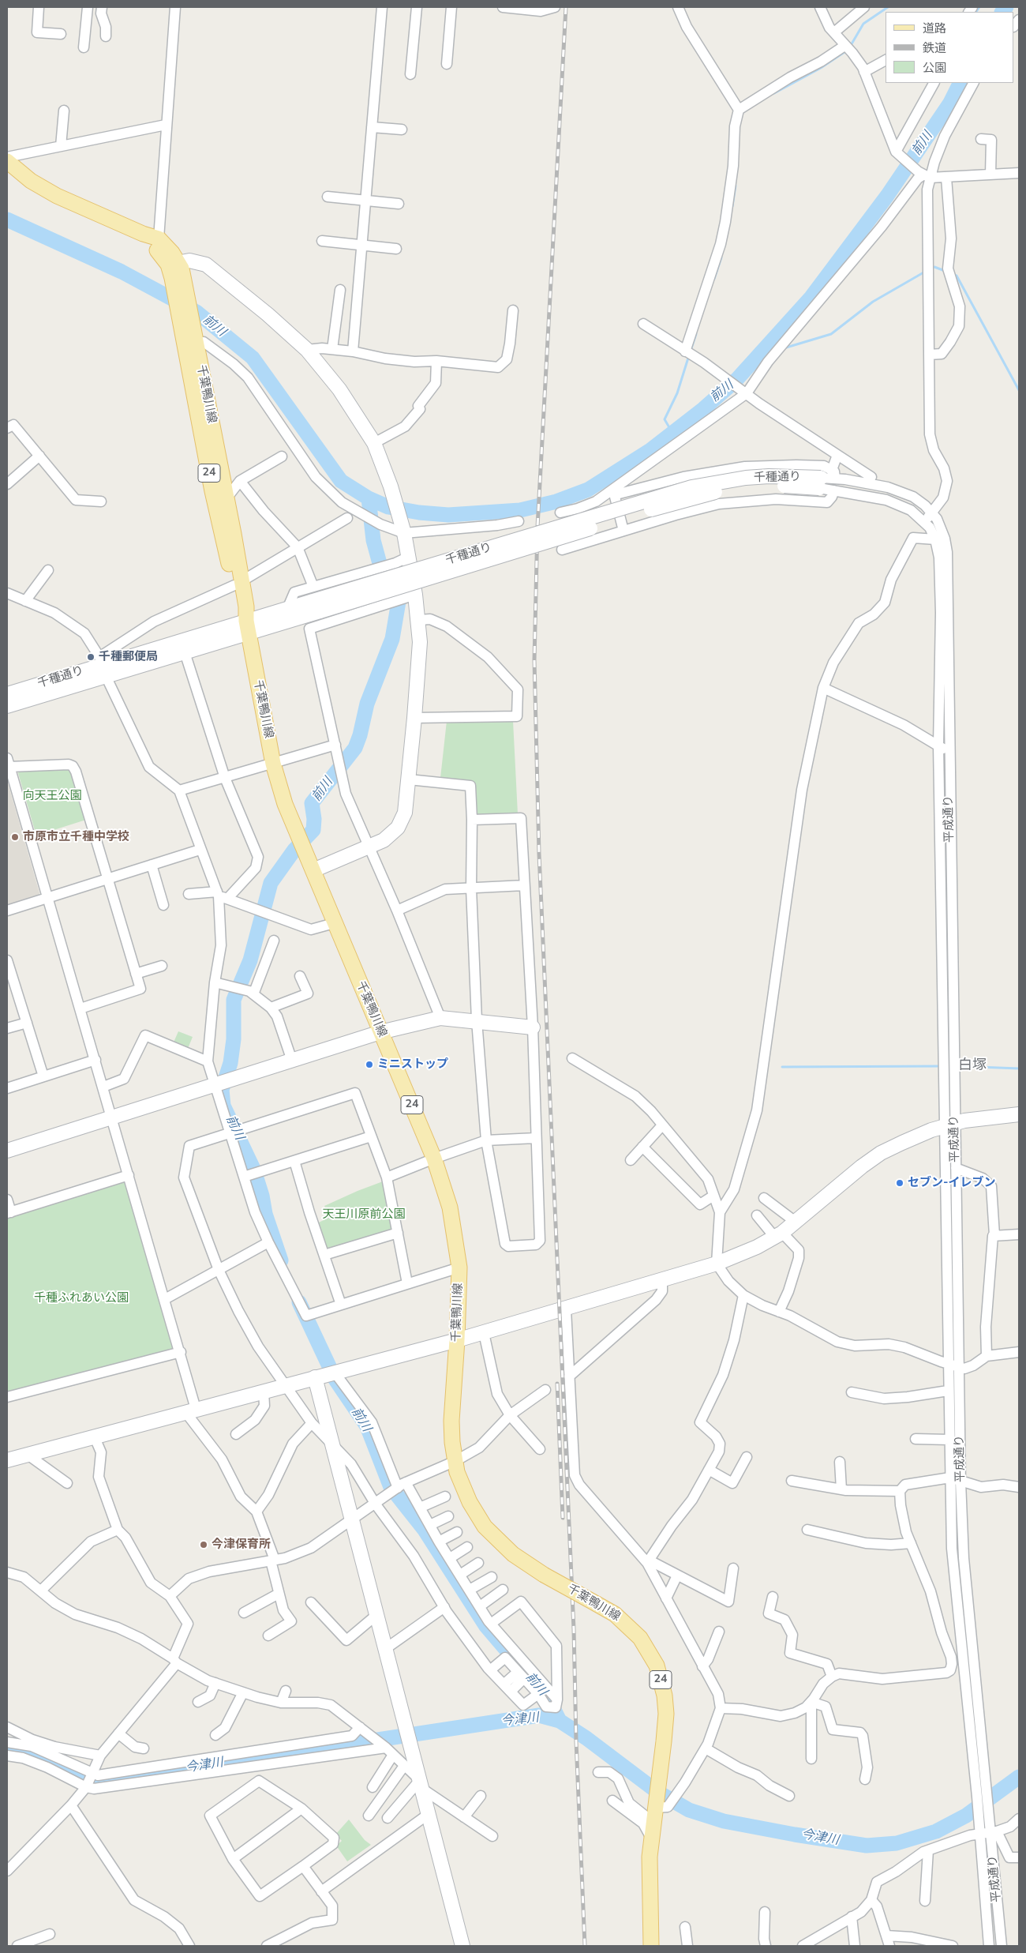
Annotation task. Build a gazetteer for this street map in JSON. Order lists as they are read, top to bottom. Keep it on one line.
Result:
{"streets":{"main road":["千葉鴨川線","24"],"street":["千種通り","平成通り"]},"crossings":[["千葉鴨川線","千種通り"],["千種通り","平成通り"]],"districts":["白塚"],"water":["前川","今津川"],"parks":["向天王公園","天王川原前公園","千種ふれあい公園"],"places":["千種郵便局","市原市立千種中学校","ミニストップ","セブン-イレブン","今津保育所"],"legend":["道路","鉄道","公園"]}
